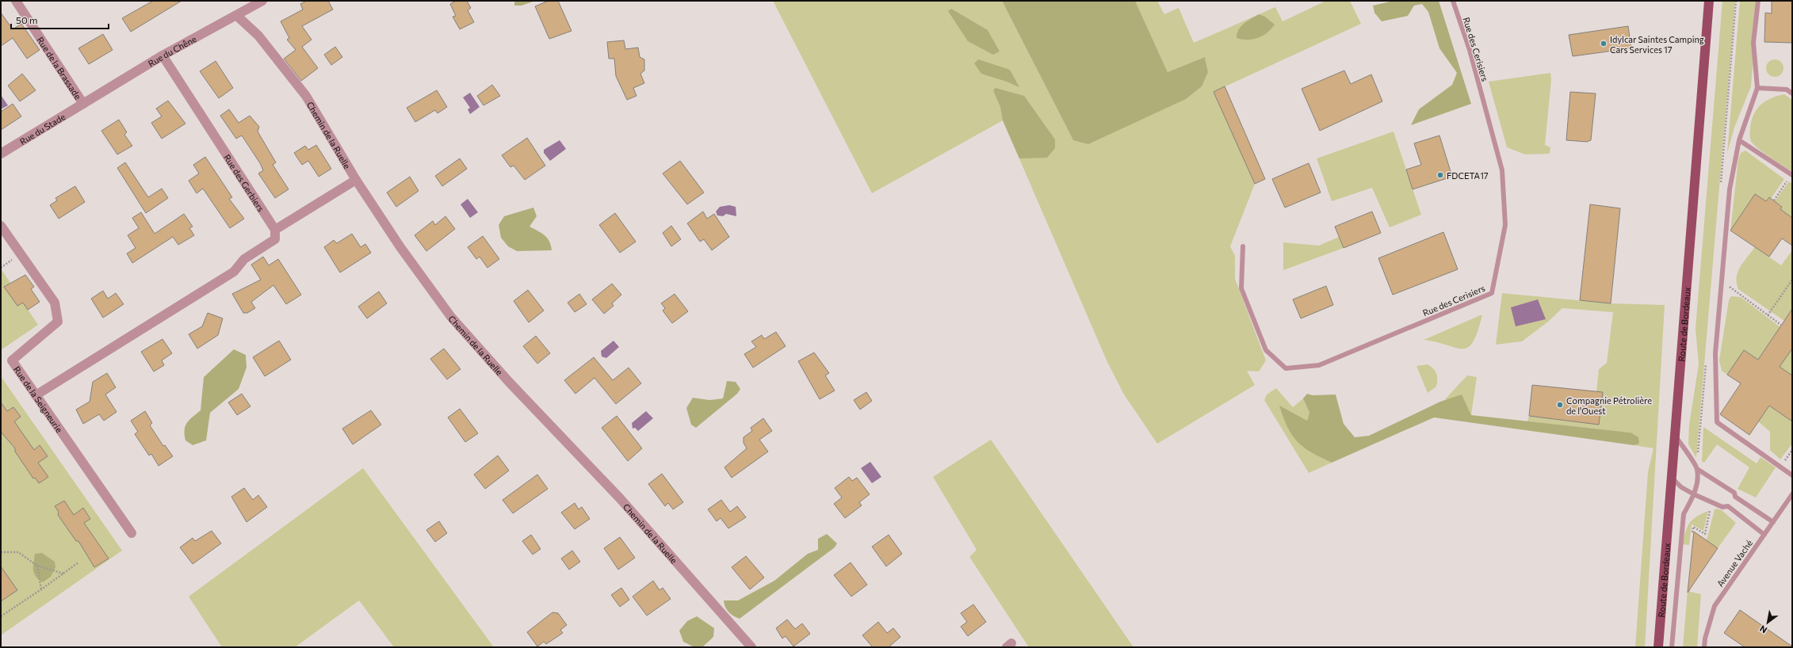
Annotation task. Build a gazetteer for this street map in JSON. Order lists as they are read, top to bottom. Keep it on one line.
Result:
{"streets":{"main road":["Route de Bordeaux"],"street":["Rue du Chêne","Rue de la Brassade","Rue du Stade","Chemin de la Ruelle","Rue des Gerbiers","Rue de la Seigneurie"],"lane":["Rue des Cerisiers","Avenue Vaché"]},"crossings":[["Rue du Chêne","Rue de la Brassade"],["Rue du Chêne","Rue du Stade"],["Rue du Chêne","Chemin de la Ruelle"],["Rue du Chêne","Rue des Gerbiers"],["Rue de la Brassade","Rue du Stade"]],"places":["Idylcar Saintes Camping Cars Services 17","FDCETA17","Compagnie Pétrolière de l'Ouest"],"scale_bar":"50 m","north":"bottom left"}
